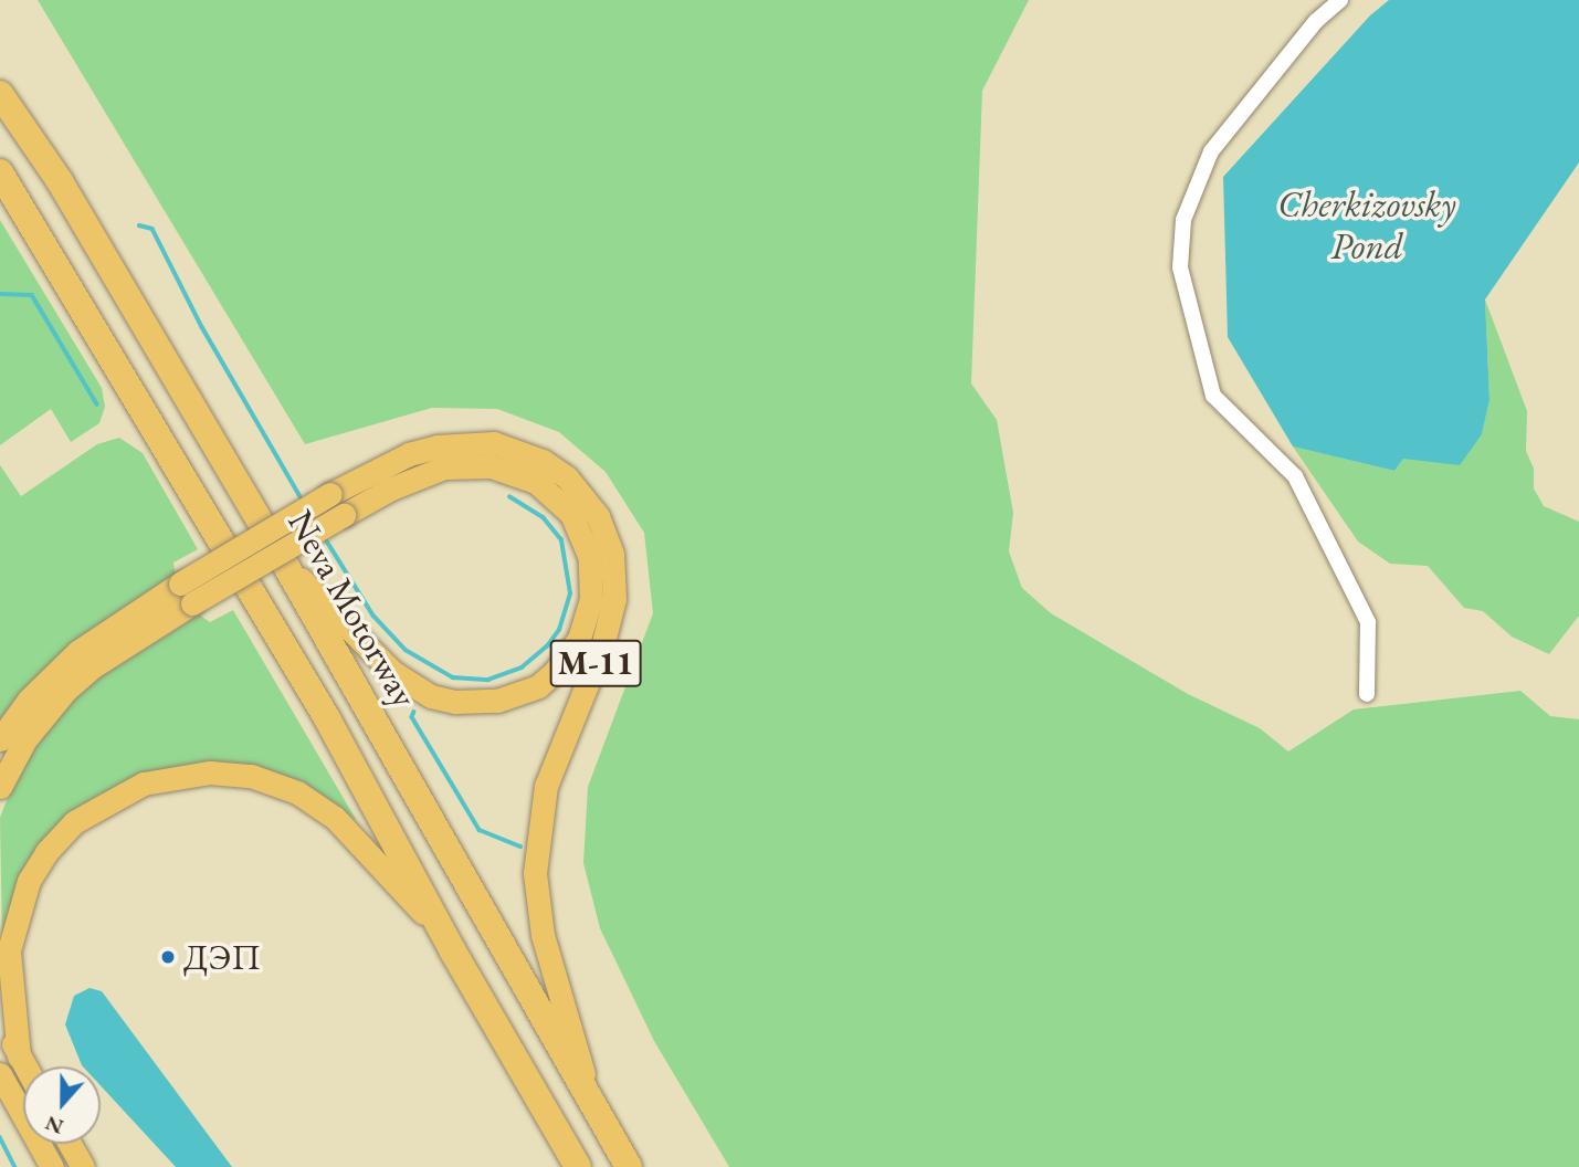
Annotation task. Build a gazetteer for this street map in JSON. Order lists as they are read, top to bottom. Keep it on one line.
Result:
{"streets":{"highway":["Neva Motorway","М-11"]},"crossings":[["Neva Motorway","М-11"]],"water":["Cherkizovsky Pond"],"places":["ДЭП"],"north":"bottom"}
